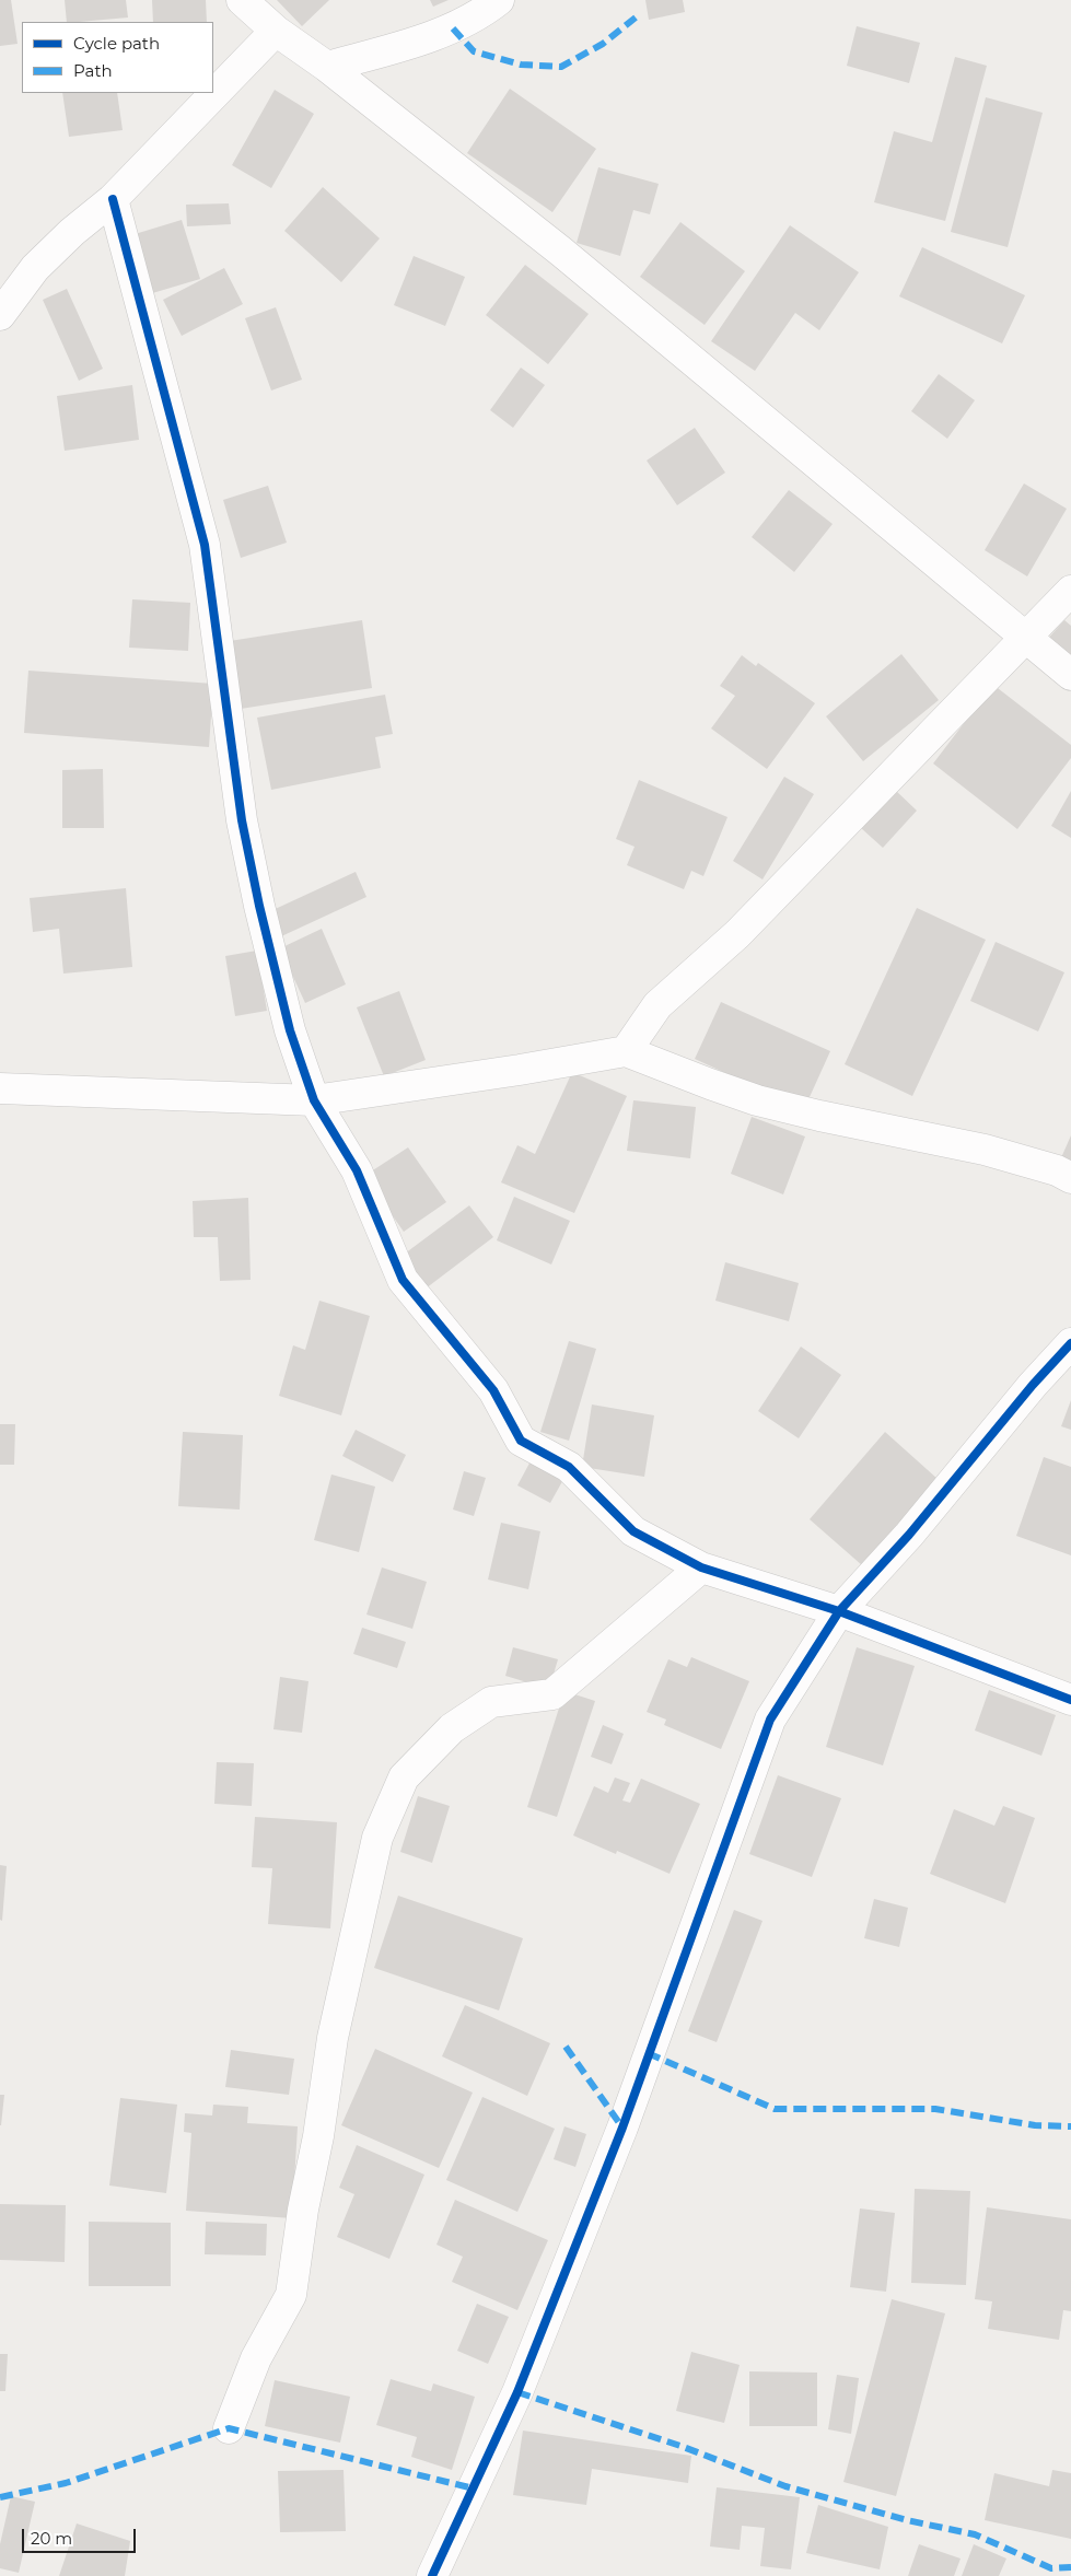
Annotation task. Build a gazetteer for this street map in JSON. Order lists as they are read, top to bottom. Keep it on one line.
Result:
{"legend":["Cycle path","Path"],"scale_bar":"20 m"}
